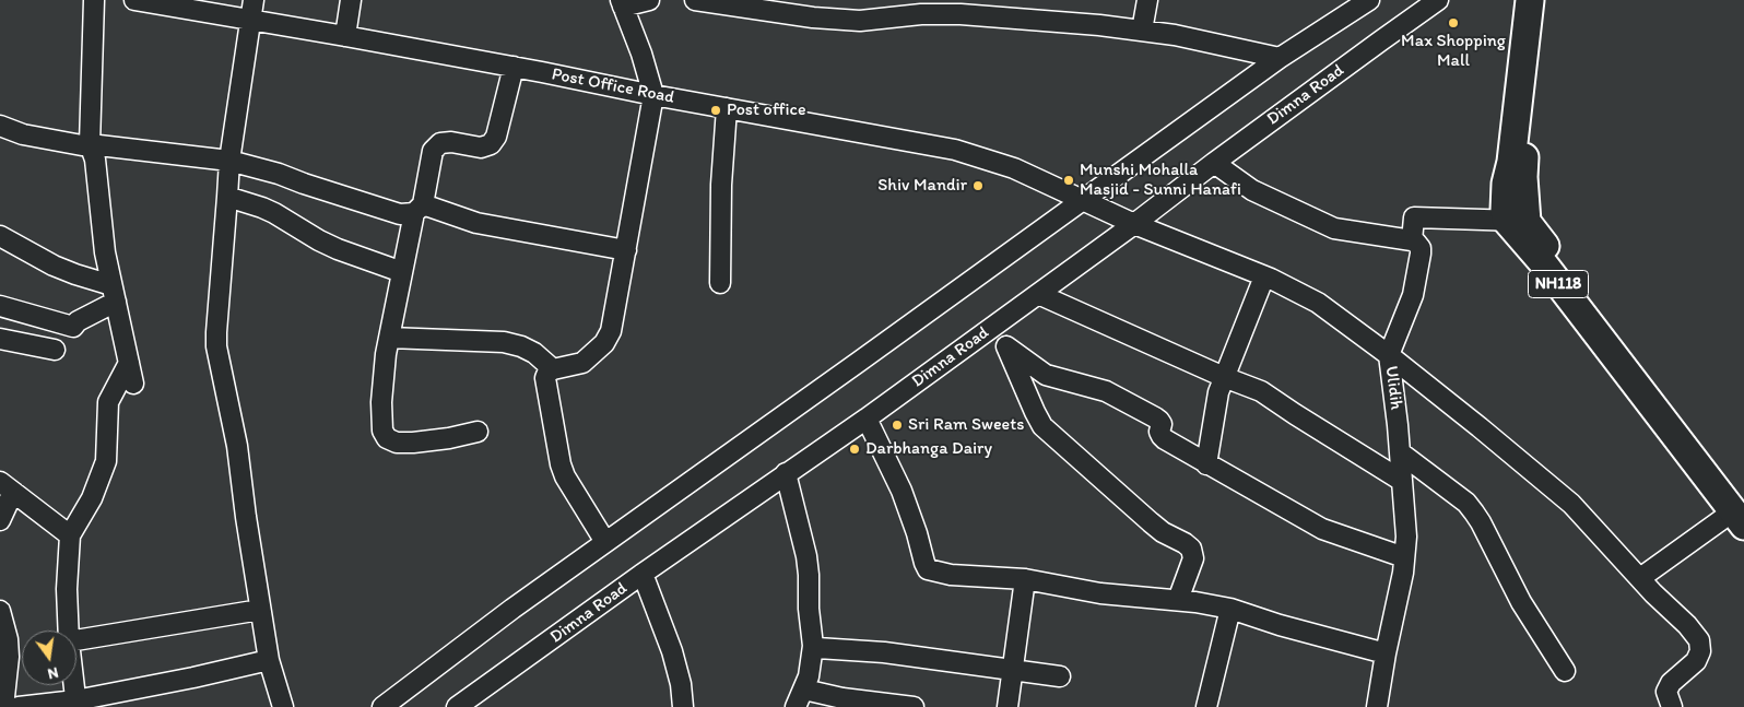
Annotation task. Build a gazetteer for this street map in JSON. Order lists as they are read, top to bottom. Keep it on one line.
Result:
{"streets":{"highway":["NH118"],"street":["Post Office Road","Dimna Road","Ulidih"]},"crossings":[["Post Office Road","Dimna Road"],["Post Office Road","Ulidih"],["Dimna Road","Ulidih"]],"places":["Max Shopping Mall","Post office","Munshi Mohalla Masjid - Sunni Hanafi","Shiv Mandir","Sri Ram Sweets","Darbhanga Dairy"],"north":"bottom"}
